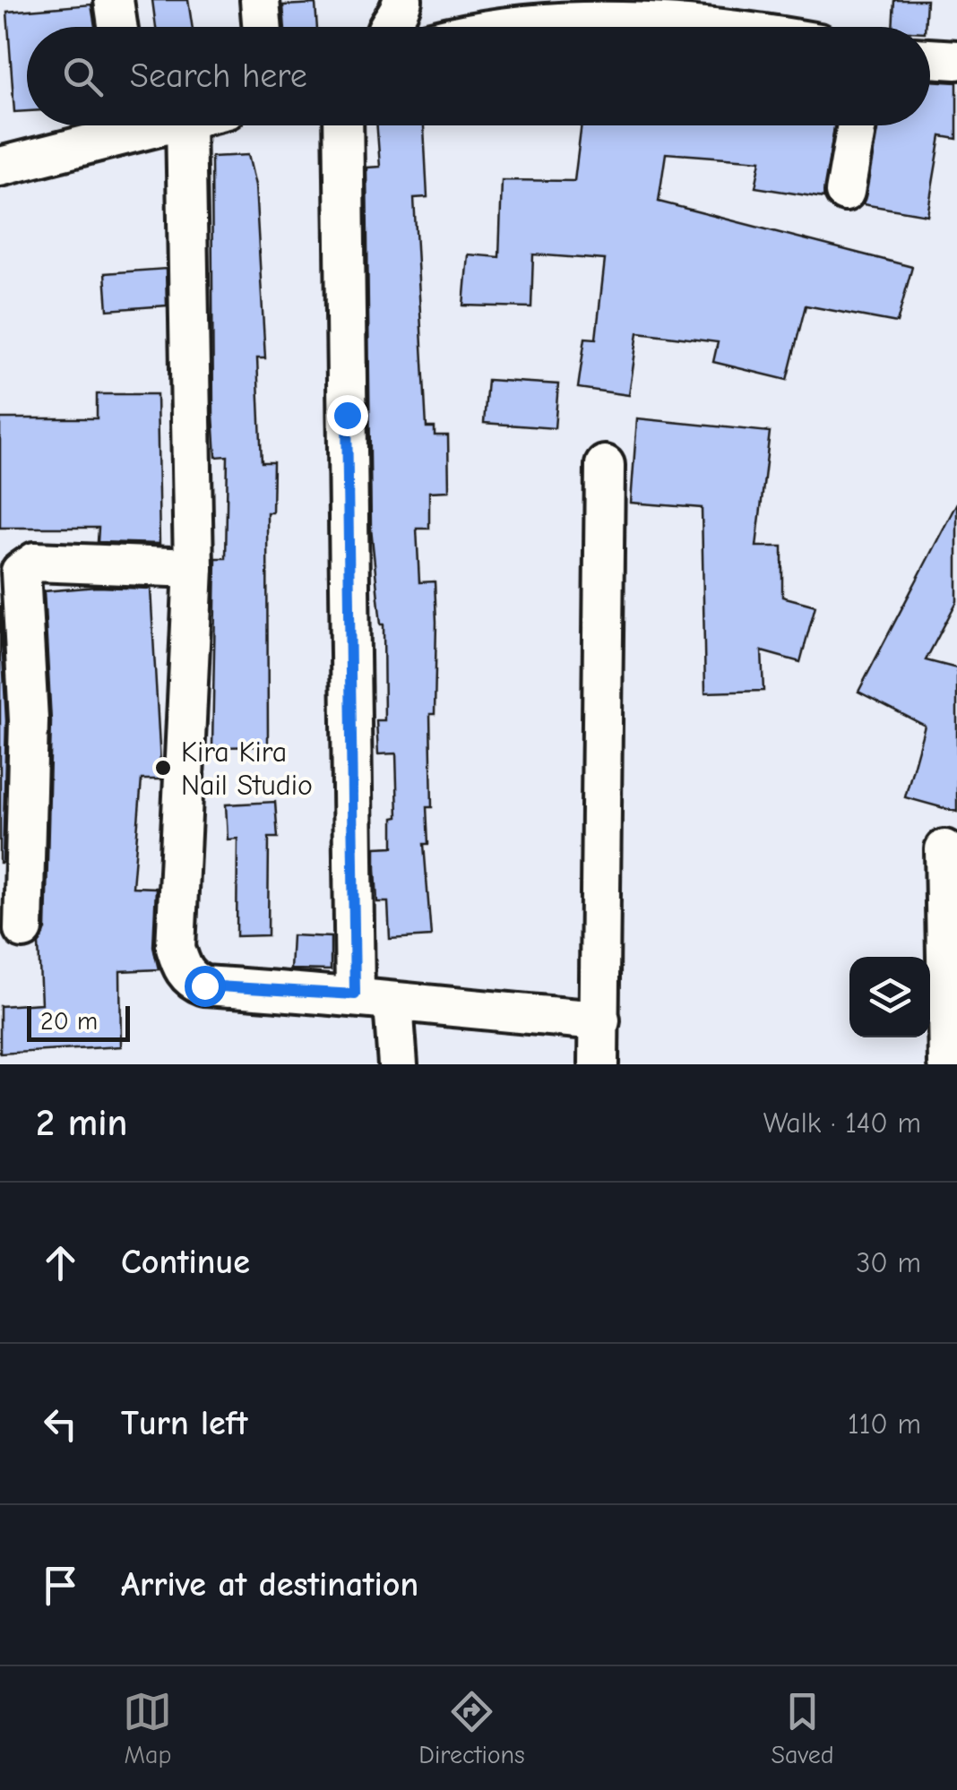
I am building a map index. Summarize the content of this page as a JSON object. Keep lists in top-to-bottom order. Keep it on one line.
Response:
{"places":["Kira Kira Nail Studio"],"scale_bar":"20 m","page":{"search":"Search here","scale":"20 m","heading":["2 min","Walk · 140 m"],"list":[["Continue","30 m"],["Turn left","110 m"],"Arrive at destination"],"nav":["Map","Directions","Saved"]}}
